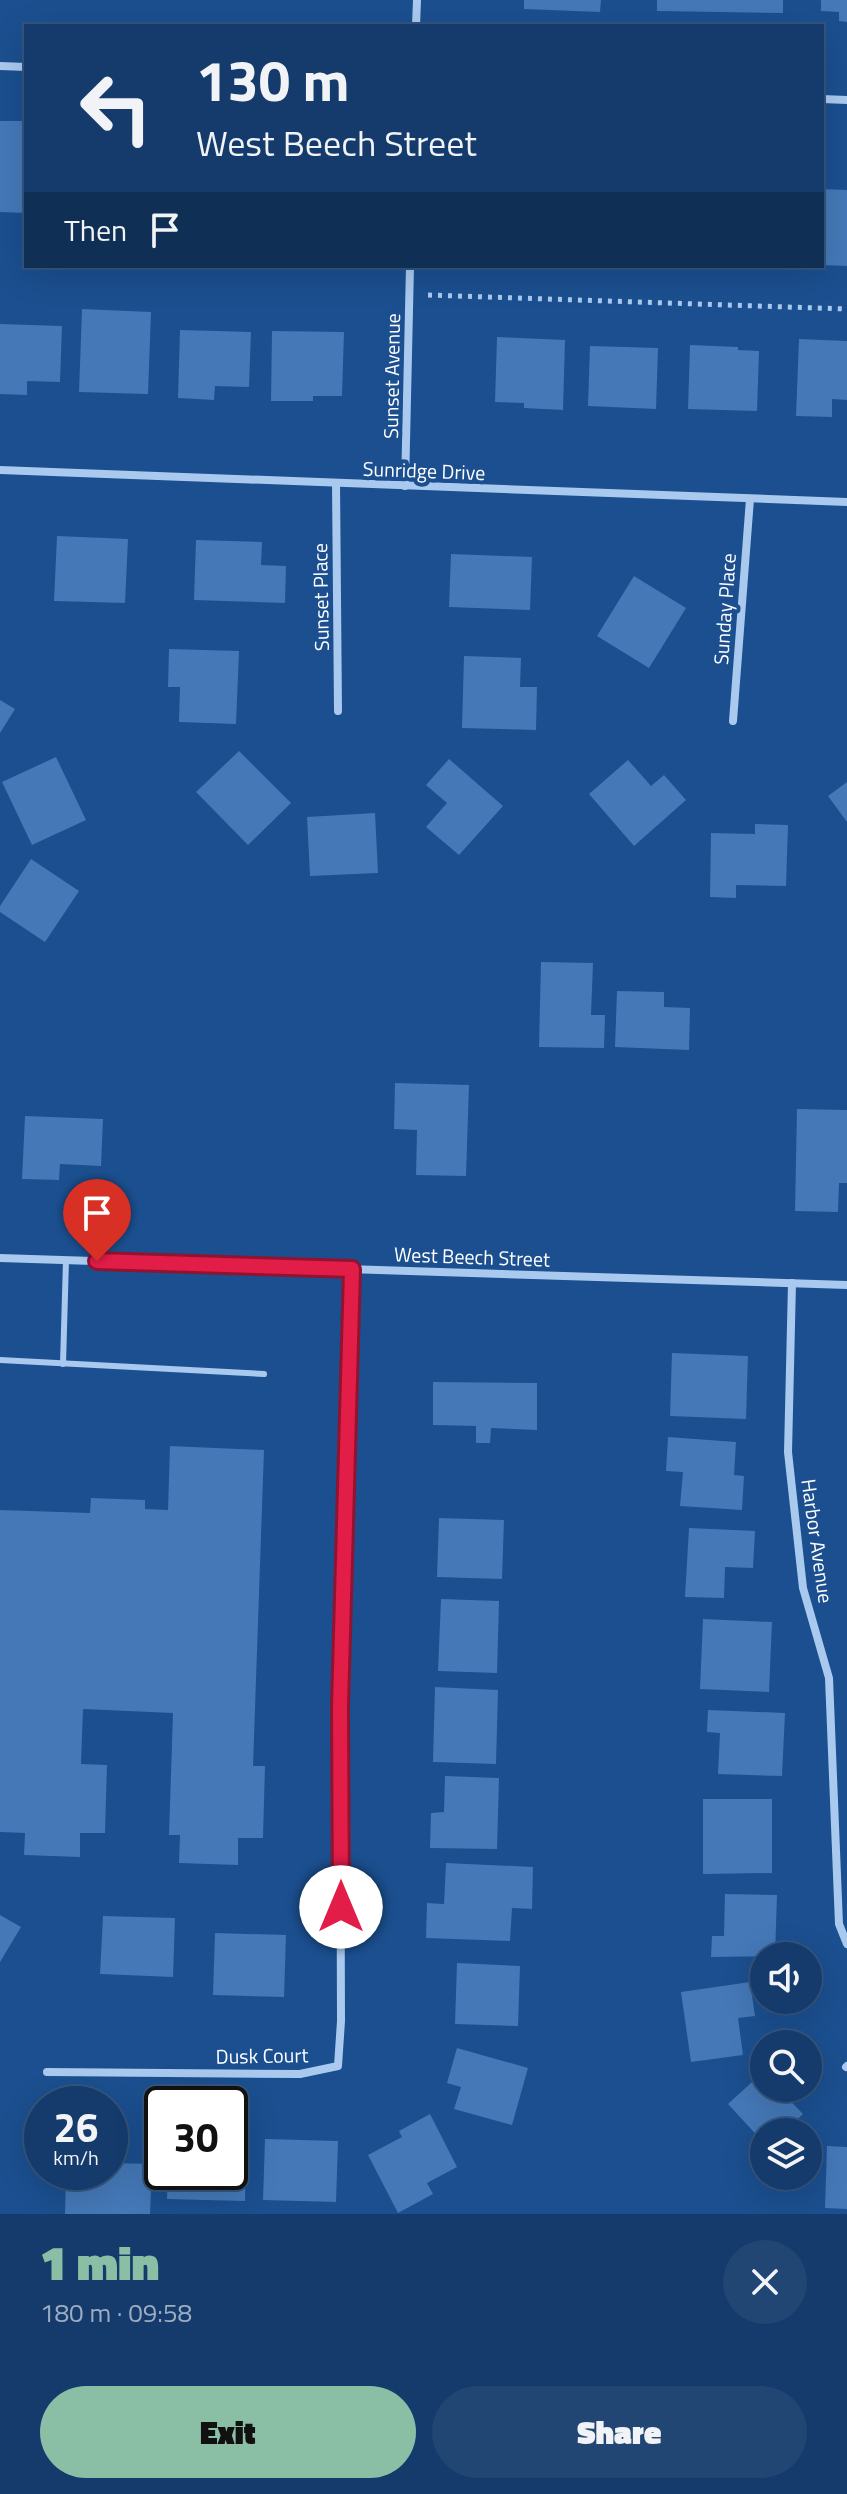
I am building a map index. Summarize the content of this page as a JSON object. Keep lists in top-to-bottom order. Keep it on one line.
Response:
{"streets":{"street":["Sunset Avenue","Sunridge Drive","Sunset Place","Sunday Place","West Beech Street","Harbor Avenue","Dusk Court"]},"crossings":[["Sunset Avenue","Sunridge Drive"],["Sunridge Drive","Sunset Place"],["Sunridge Drive","Sunday Place"],["West Beech Street","Harbor Avenue"],["West Beech Street","Dusk Court"]],"page":{"turn":["130 m","West Beech Street"],"then":"Then","speed":"26 km/h","limit":"30","heading":["1 min","180 m · 09:58"],"buttons":["Exit","Share"]}}
